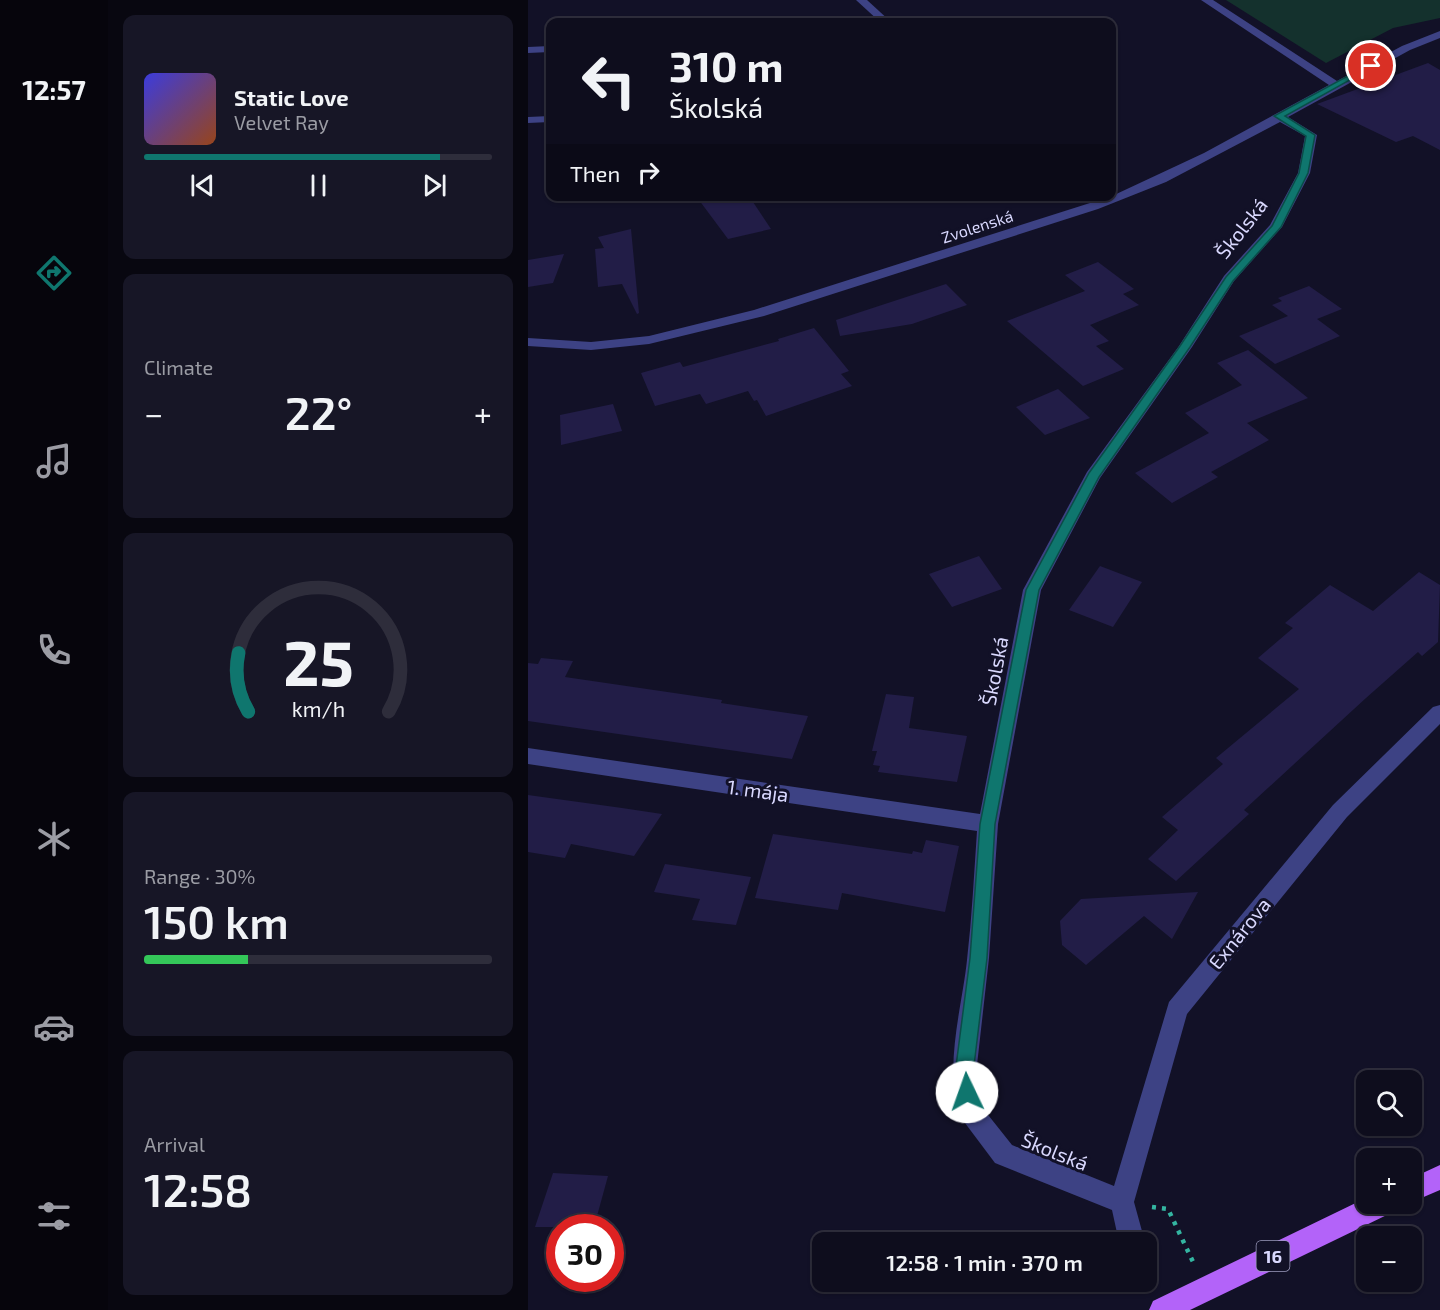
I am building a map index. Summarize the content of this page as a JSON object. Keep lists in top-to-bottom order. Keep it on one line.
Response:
{"streets":{"main road":["16"],"street":["Zvolenská","Školská","1. mája","Exnárova"]},"crossings":[["Zvolenská","Školská"],["Školská","1. mája"],["Školská","Exnárova"]],"page":{"tabs":"12:57","turn":["310 m","Školská"],"song":["Static Love","Velvet Ray"],"then":"Then","tile":["Climate",["Range · 30%","150 km"],["Arrival","12:58"]],"heat":["−","22°","+"],"map_buttons":["+","−"],"limit":"30","trip":"12:58 · 1 min · 370 m","gauge":["25","km/h"]}}
